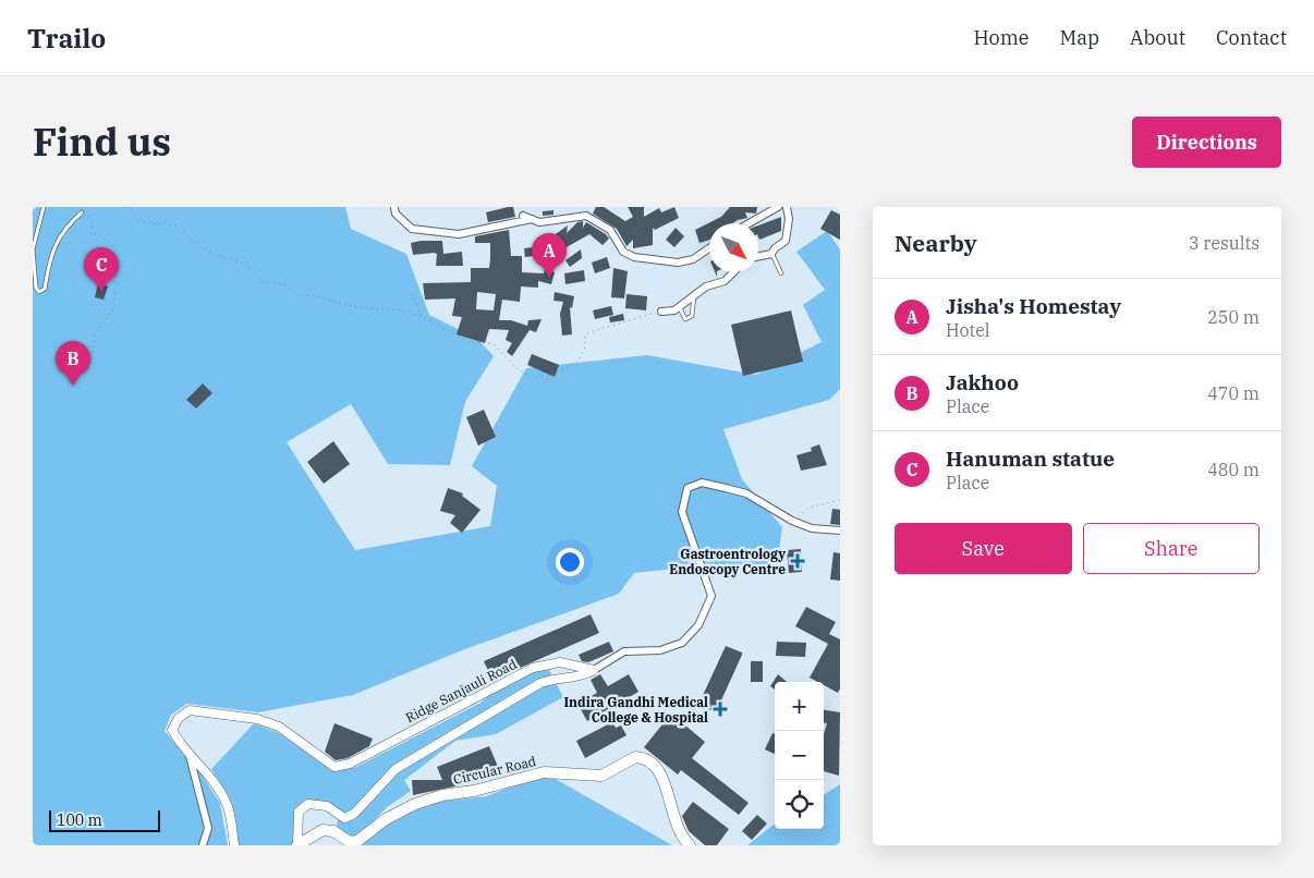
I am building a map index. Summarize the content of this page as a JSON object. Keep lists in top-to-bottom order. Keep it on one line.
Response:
{"streets":{"main road":["Circular Road"],"street":["Ridge Sanjauli Road"]},"places":{"health":["Gastroentrology Endoscopy Centre","Indira Gandhi Medical College & Hospital"]},"scale_bar":"100 m","north":"bottom right","page":{"header":"Trailo","nav":["Home","Map","About","Contact"],"title":"Find us","buttons":["Directions",["Save","Share"]],"heading":["Nearby","3 results"],"pins":["A","C","B"],"list":[{"mark":"A","name":"Jisha's Homestay","note":"Hotel","value":"250 m"},{"mark":"B","name":"Jakhoo","note":"Place","value":"470 m"},{"mark":"C","name":"Hanuman statue","note":"Place","value":"480 m"}],"map_buttons":["+","−"],"scale":"100 m"}}
